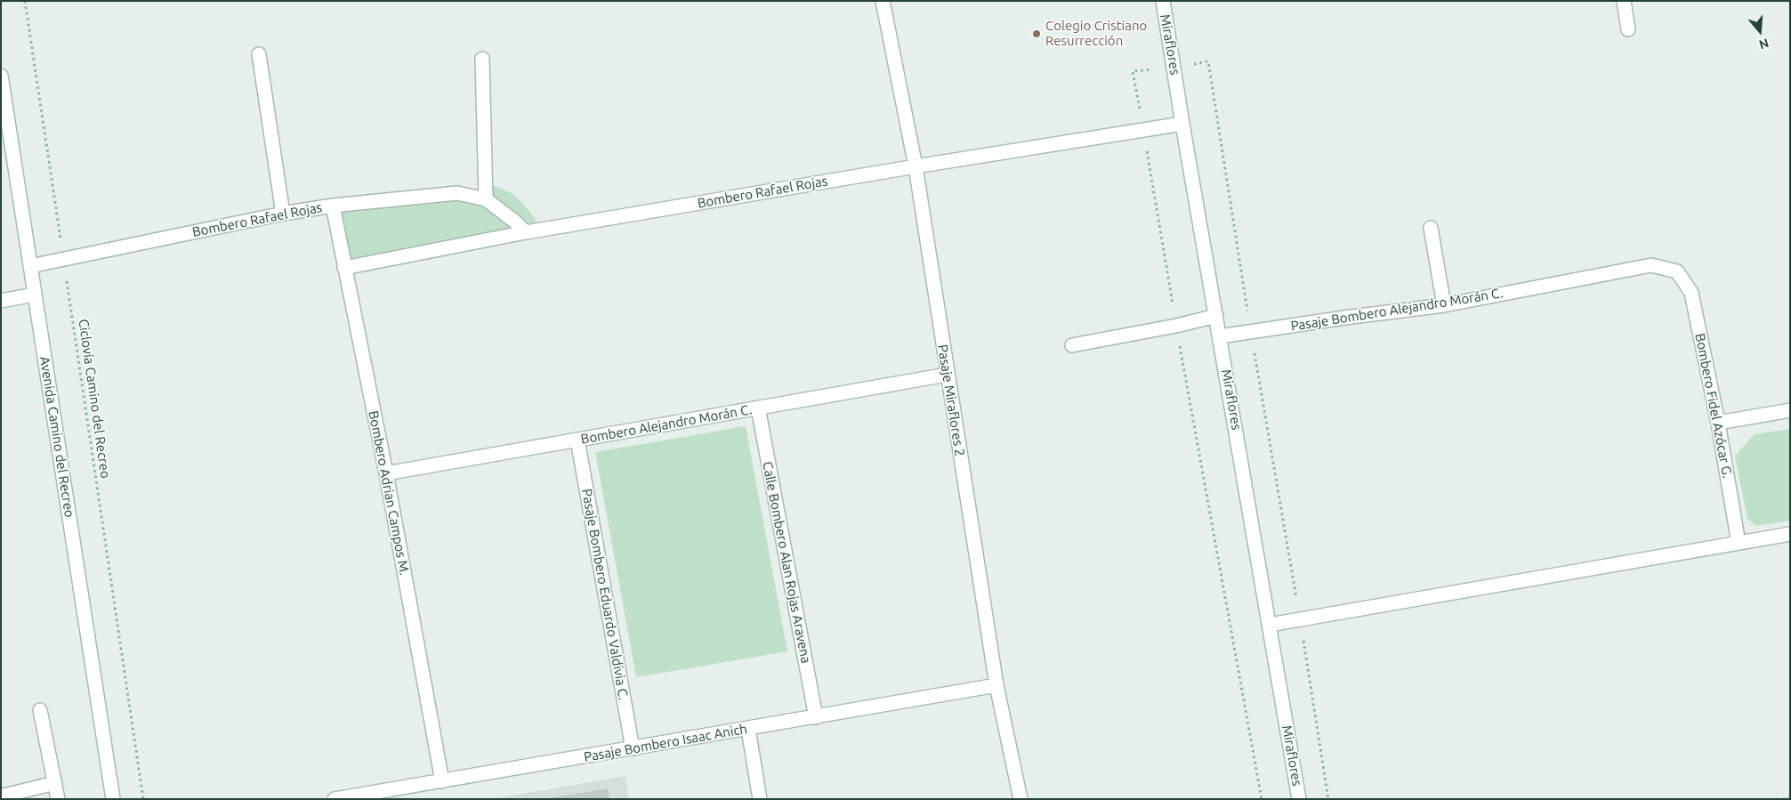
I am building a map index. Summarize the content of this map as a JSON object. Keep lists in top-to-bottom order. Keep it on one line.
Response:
{"streets":{"street":["Miraflores","Bombero Rafael Rojas","Pasaje Bombero Alejandro Morán C.","Pasaje Miraflores 2","Bombero Fidel Azócar G.","Bombero Alejandro Morán C.","Avenida Camino del Recreo","Bombero Adrian Campos M.","Calle Bombero Alan Rojas Aravena","Pasaje Bombero Eduardo Valdivia C.","Pasaje Bombero Isaac Anich"],"path":["Ciclovía Camino del Recreo"]},"crossings":[["Miraflores","Bombero Rafael Rojas"],["Miraflores","Pasaje Bombero Alejandro Morán C."],["Bombero Rafael Rojas","Ciclovía Camino del Recreo"],["Bombero Rafael Rojas","Pasaje Miraflores 2"],["Bombero Rafael Rojas","Avenida Camino del Recreo"],["Bombero Rafael Rojas","Bombero Adrian Campos M."],["Pasaje Bombero Alejandro Morán C.","Bombero Fidel Azócar G."],["Pasaje Miraflores 2","Bombero Alejandro Morán C."],["Pasaje Miraflores 2","Pasaje Bombero Isaac Anich"],["Bombero Alejandro Morán C.","Bombero Adrian Campos M."],["Bombero Alejandro Morán C.","Calle Bombero Alan Rojas Aravena"],["Bombero Alejandro Morán C.","Pasaje Bombero Eduardo Valdivia C."],["Bombero Adrian Campos M.","Pasaje Bombero Isaac Anich"],["Calle Bombero Alan Rojas Aravena","Pasaje Bombero Isaac Anich"],["Pasaje Bombero Eduardo Valdivia C.","Pasaje Bombero Isaac Anich"]],"places":["Colegio Cristiano Resurrección"],"north":"bottom"}
